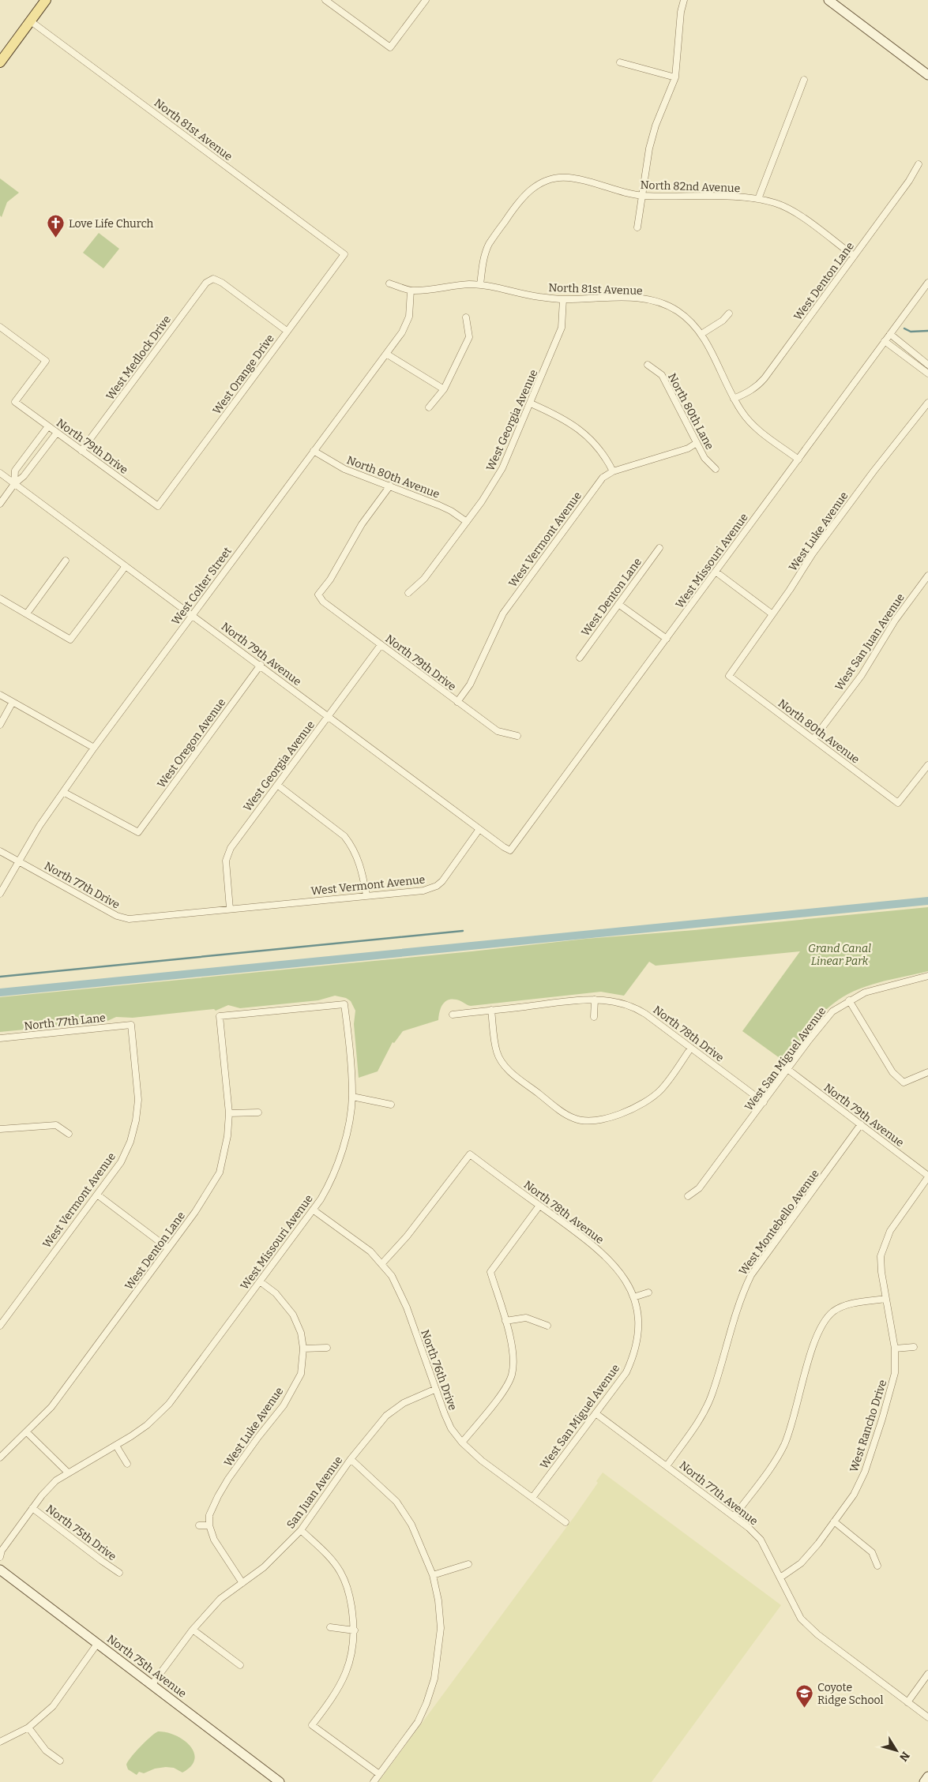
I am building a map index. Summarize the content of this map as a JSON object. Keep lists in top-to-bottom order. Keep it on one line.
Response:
{"streets":{"main road":["North 75th Avenue"],"street":["North 81st Avenue","North 82nd Avenue","West Denton Lane","West Medlock Drive","West Orange Drive","North 80th Lane","West Georgia Avenue","North 79th Drive","North 80th Avenue","West Luke Avenue","West Vermont Avenue","West Missouri Avenue","West Colter Street","West San Juan Avenue","North 79th Avenue","West Oregon Avenue","North 77th Drive","North 77th Lane","North 78th Drive","West San Miguel Avenue","North 78th Avenue","West Montebello Avenue","North 76th Drive","West Rancho Drive","San Juan Avenue","North 77th Avenue","North 75th Drive"]},"crossings":[["North 81st Avenue","North 82nd Avenue"],["North 81st Avenue","West Denton Lane"],["North 81st Avenue","West Orange Drive"],["North 81st Avenue","West Georgia Avenue"],["North 81st Avenue","West Missouri Avenue"],["North 81st Avenue","West Colter Street"],["North 82nd Avenue","West Denton Lane"],["West Denton Lane","West Missouri Avenue"],["West Medlock Drive","West Orange Drive"],["West Medlock Drive","North 79th Drive"],["West Orange Drive","North 79th Drive"],["North 80th Lane","West Vermont Avenue"],["West Georgia Avenue","North 79th Drive"],["West Georgia Avenue","North 80th Avenue"],["West Georgia Avenue","West Vermont Avenue"],["West Georgia Avenue","North 79th Avenue"],["West Georgia Avenue","North 77th Drive"],["North 79th Drive","North 80th Avenue"],["North 79th Drive","West Vermont Avenue"],["North 80th Avenue","West Luke Avenue"],["North 80th Avenue","West Colter Street"],["North 80th Avenue","West San Juan Avenue"],["West Luke Avenue","West Missouri Avenue"],["West Vermont Avenue","North 79th Avenue"],["West Vermont Avenue","North 77th Drive"],["West Vermont Avenue","North 77th Lane"],["West Missouri Avenue","North 79th Avenue"],["West Missouri Avenue","North 76th Drive"],["West Missouri Avenue","North 75th Drive"],["West Colter Street","North 79th Avenue"],["West Colter Street","West Oregon Avenue"],["West Colter Street","North 77th Drive"],["North 79th Avenue","West Oregon Avenue"],["North 79th Avenue","West San Miguel Avenue"],["North 79th Avenue","West Montebello Avenue"],["North 79th Avenue","West Rancho Drive"],["North 78th Drive","West San Miguel Avenue"],["West San Miguel Avenue","North 78th Avenue"],["West San Miguel Avenue","North 76th Drive"],["West San Miguel Avenue","North 77th Avenue"],["North 78th Avenue","North 76th Drive"],["West Montebello Avenue","North 77th Avenue"],["North 76th Drive","San Juan Avenue"],["West Rancho Drive","North 77th Avenue"],["San Juan Avenue","North 75th Avenue"]],"parks":["Grand Canal Linear Park"],"places":{"church":["Love Life Church"],"school or university":["Coyote Ridge School"]},"north":"bottom right"}
